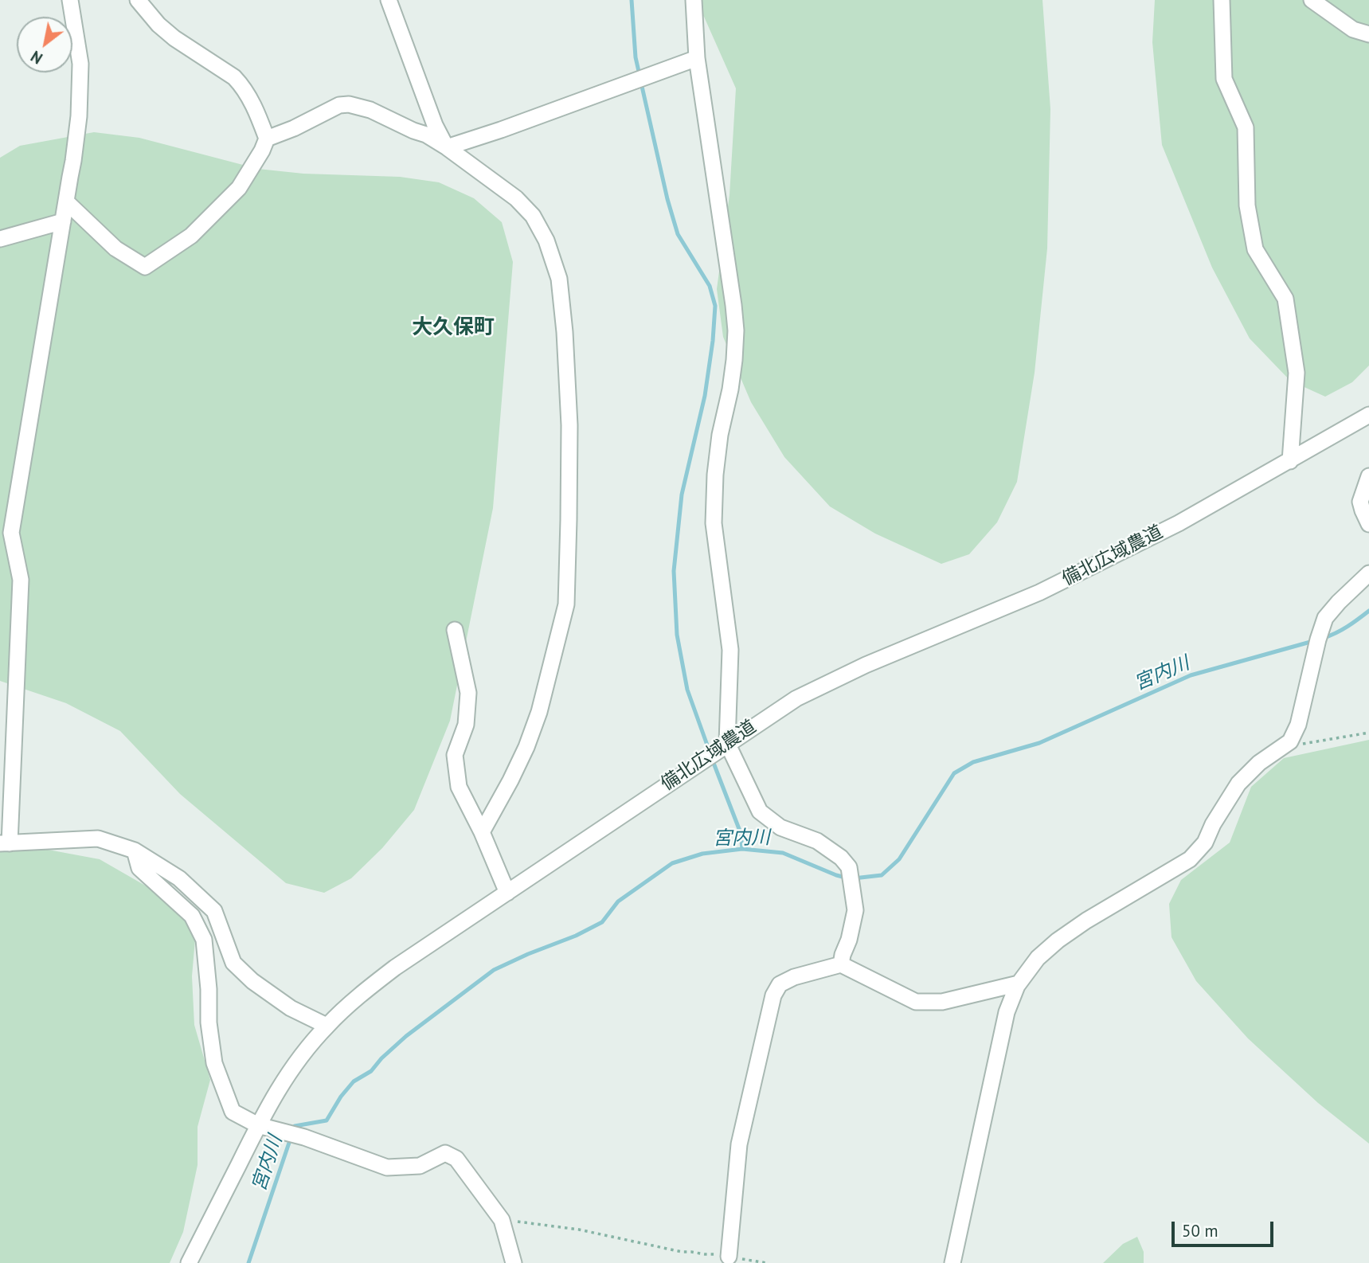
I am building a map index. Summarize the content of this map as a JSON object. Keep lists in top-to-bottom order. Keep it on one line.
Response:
{"streets":{"street":["備北広域農道"]},"districts":["大久保町"],"water":["宮内川"],"scale_bar":"50 m","north":"bottom left"}
